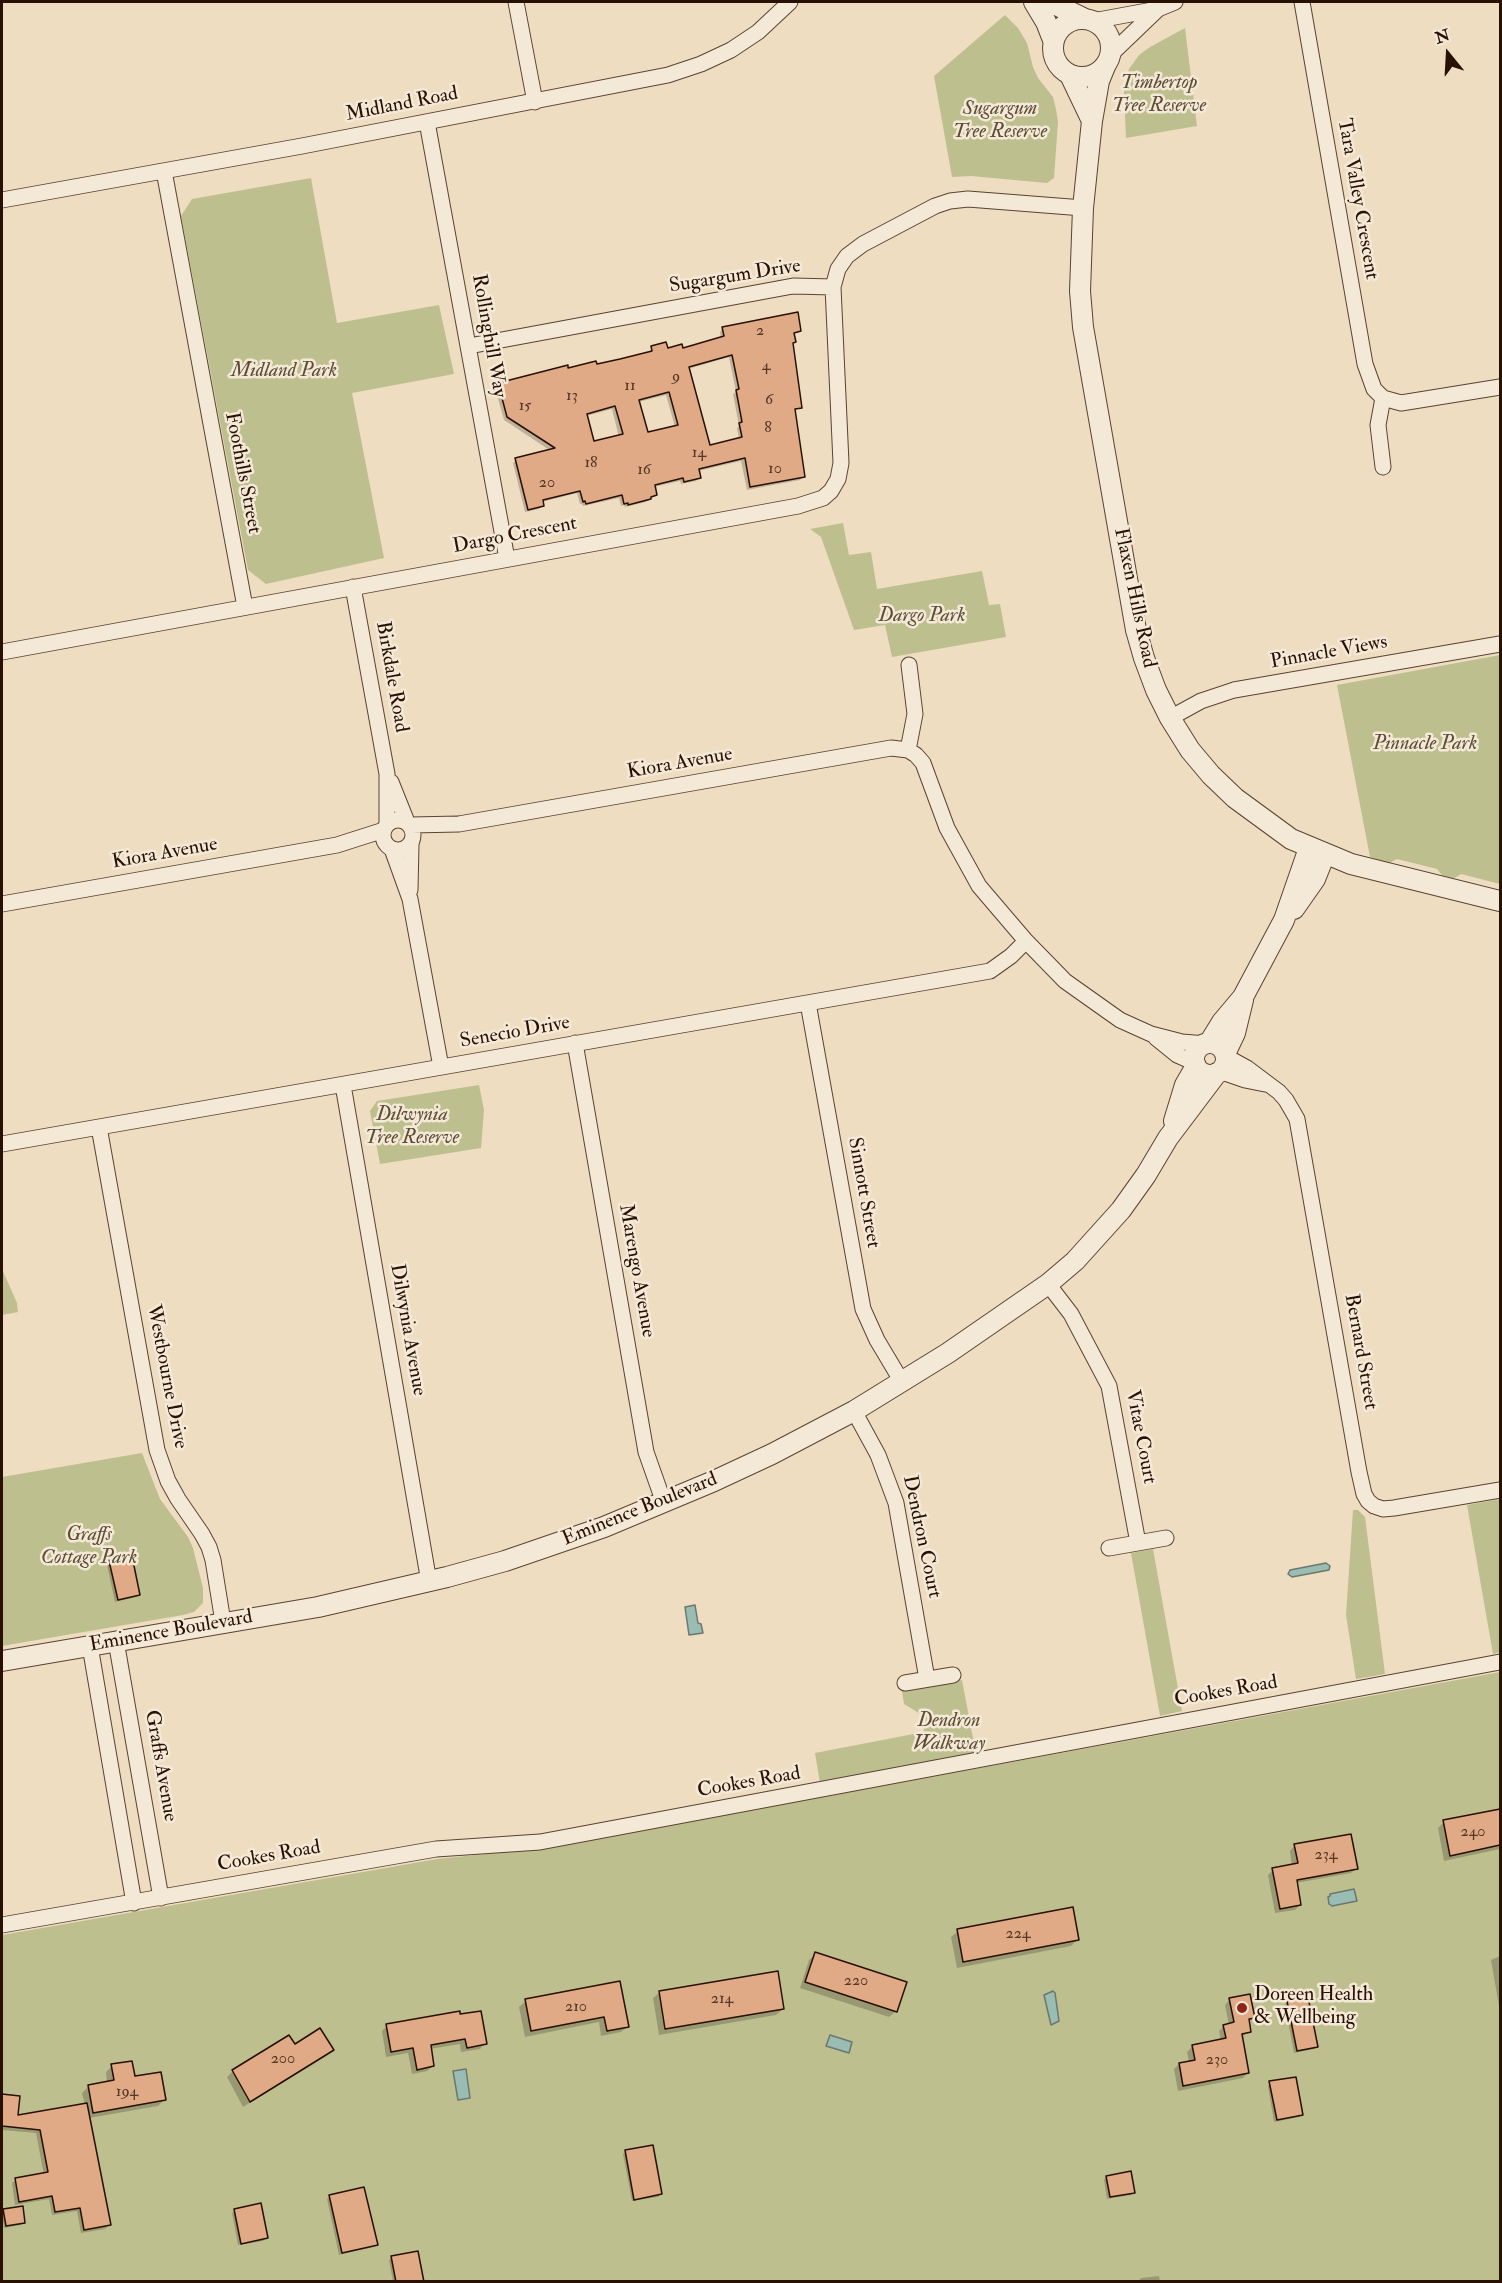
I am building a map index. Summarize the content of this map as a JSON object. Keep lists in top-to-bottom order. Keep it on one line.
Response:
{"streets":{"street":["Midland Road","Tara Valley Crescent","Sugargum Drive","Rollinghill Way","Foothills Street","Dargo Crescent","Flaxen Hills Road","Pinnacle Views","Birkdale Road","Kiora Avenue","Senecio Drive","Sinnott Street","Marengo Avenue","Dilwynia Avenue","Bernard Street","Westbourne Drive","Vitae Court","Eminence Boulevard","Dendron Court","Cookes Road","Graffs Avenue"]},"crossings":[["Midland Road","Rollinghill Way"],["Midland Road","Foothills Street"],["Sugargum Drive","Rollinghill Way"],["Sugargum Drive","Dargo Crescent"],["Rollinghill Way","Dargo Crescent"],["Foothills Street","Dargo Crescent"],["Dargo Crescent","Birkdale Road"],["Flaxen Hills Road","Pinnacle Views"],["Flaxen Hills Road","Eminence Boulevard"],["Birkdale Road","Kiora Avenue"],["Birkdale Road","Senecio Drive"],["Senecio Drive","Sinnott Street"],["Senecio Drive","Marengo Avenue"],["Senecio Drive","Dilwynia Avenue"],["Senecio Drive","Westbourne Drive"],["Sinnott Street","Eminence Boulevard"],["Marengo Avenue","Eminence Boulevard"],["Dilwynia Avenue","Eminence Boulevard"],["Bernard Street","Eminence Boulevard"],["Westbourne Drive","Eminence Boulevard"],["Vitae Court","Eminence Boulevard"],["Eminence Boulevard","Dendron Court"],["Eminence Boulevard","Graffs Avenue"],["Cookes Road","Graffs Avenue"]],"parks":["Timbertop Tree Reserve","Sugargum Tree Reserve","Midland Park","Dargo Park","Pinnacle Park","Dilwynia Tree Reserve","Graffs Cottage Park","Dendron Walkway"],"places":["Doreen Health & Wellbeing"],"house_numbers":["2","4","9","11","13","6","15","8","14","18","10","16","20","240","234","224","220","214","210","200","230","194"],"north":"top"}
